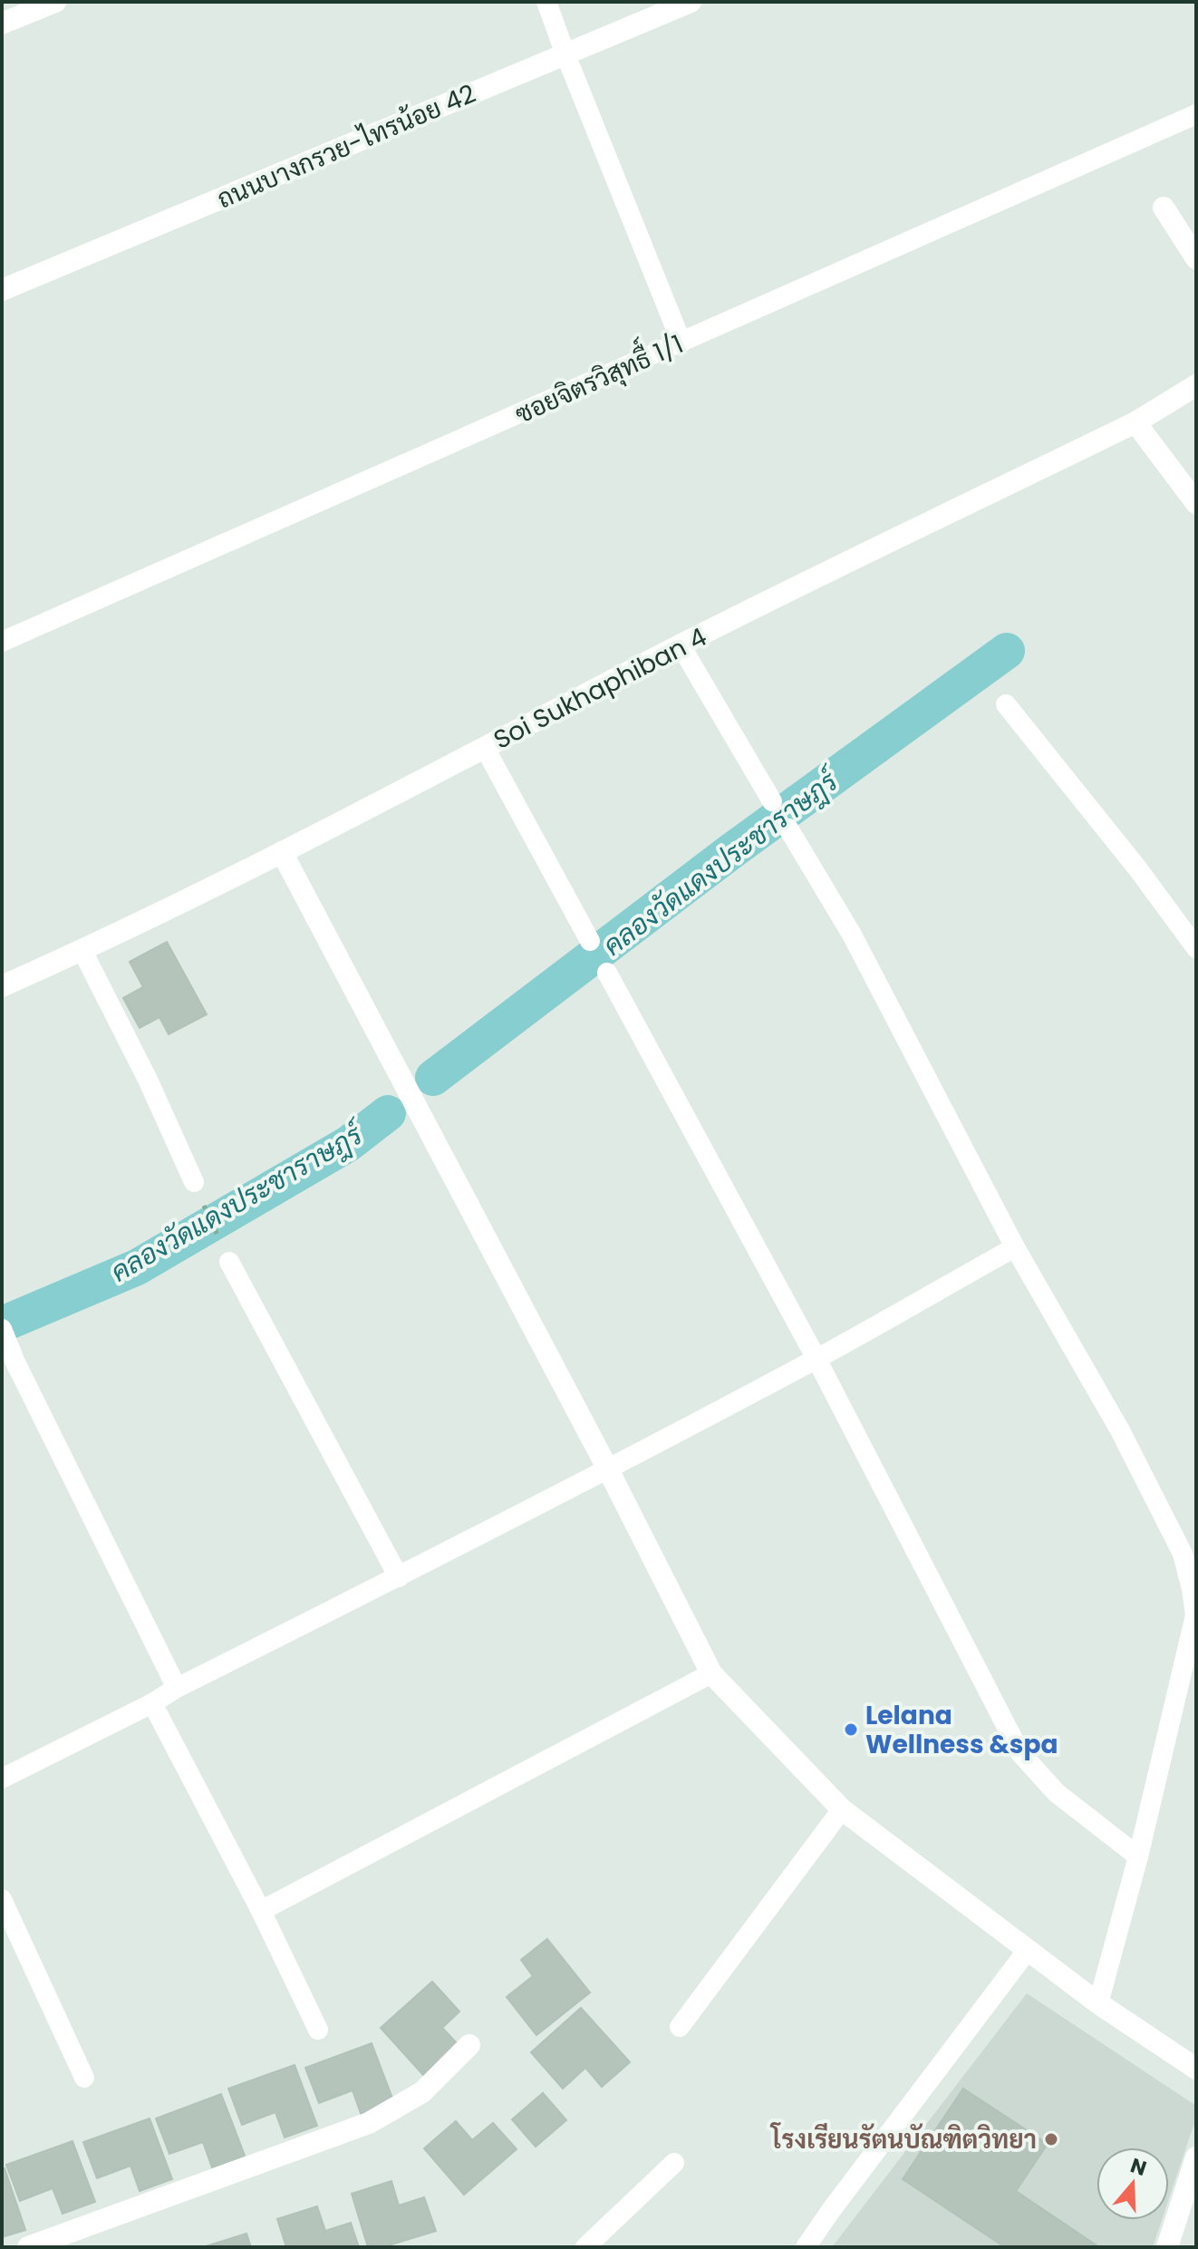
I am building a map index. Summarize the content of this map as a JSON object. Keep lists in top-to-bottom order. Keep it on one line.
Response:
{"streets":{"street":["ถนนบางกรวย-ไทรน้อย 42","Soi Sukhaphiban 4"],"lane":["ซอยจิตรวิสุทธื์ 1/1"]},"water":["คลองวัดแดงประชาราษฎร์"],"places":["Lelana Wellness &spa","โรงเรียนรัตนบัณฑิตวิทยา"],"north":"top"}
